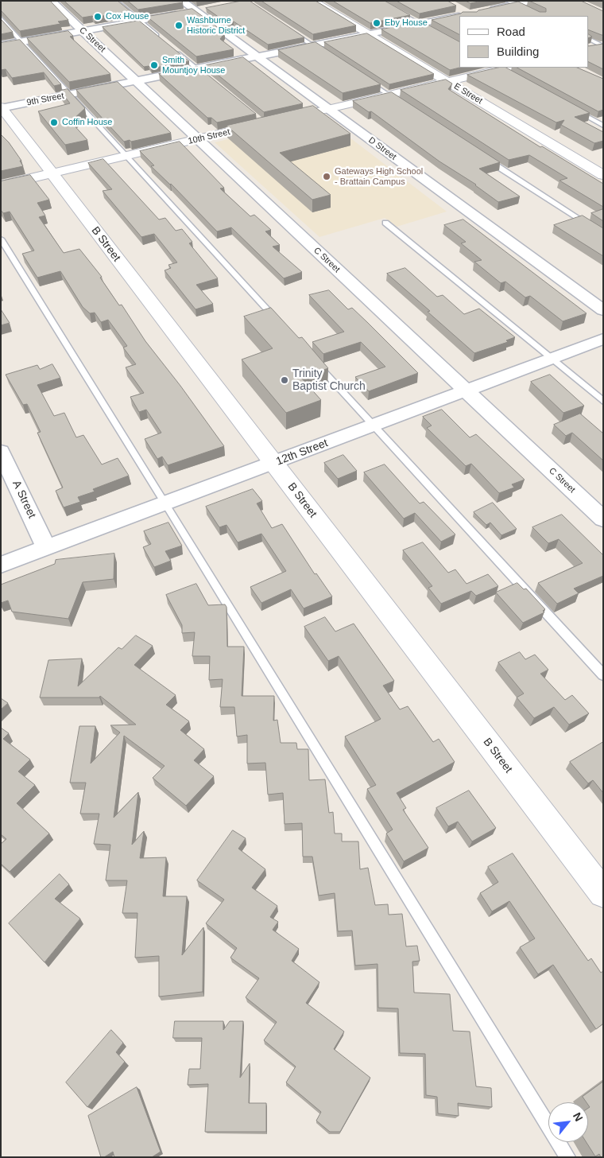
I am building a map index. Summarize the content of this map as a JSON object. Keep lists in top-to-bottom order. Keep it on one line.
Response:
{"streets":{"street":["C Street","E Street","9th Street","10th Street","D Street","B Street","12th Street","A Street"]},"crossings":[["C Street","9th Street"],["C Street","10th Street"],["C Street","12th Street"],["E Street","9th Street"],["9th Street","D Street"],["9th Street","B Street"],["10th Street","B Street"],["B Street","12th Street"],["12th Street","A Street"]],"places":["Cox House","Eby House","Washburne Historic District","Smith Mountjoy House","Coffin House","Gateways High School - Brattain Campus","Trinity Baptist Church"],"legend":["Road","Building"],"north":"top right"}
